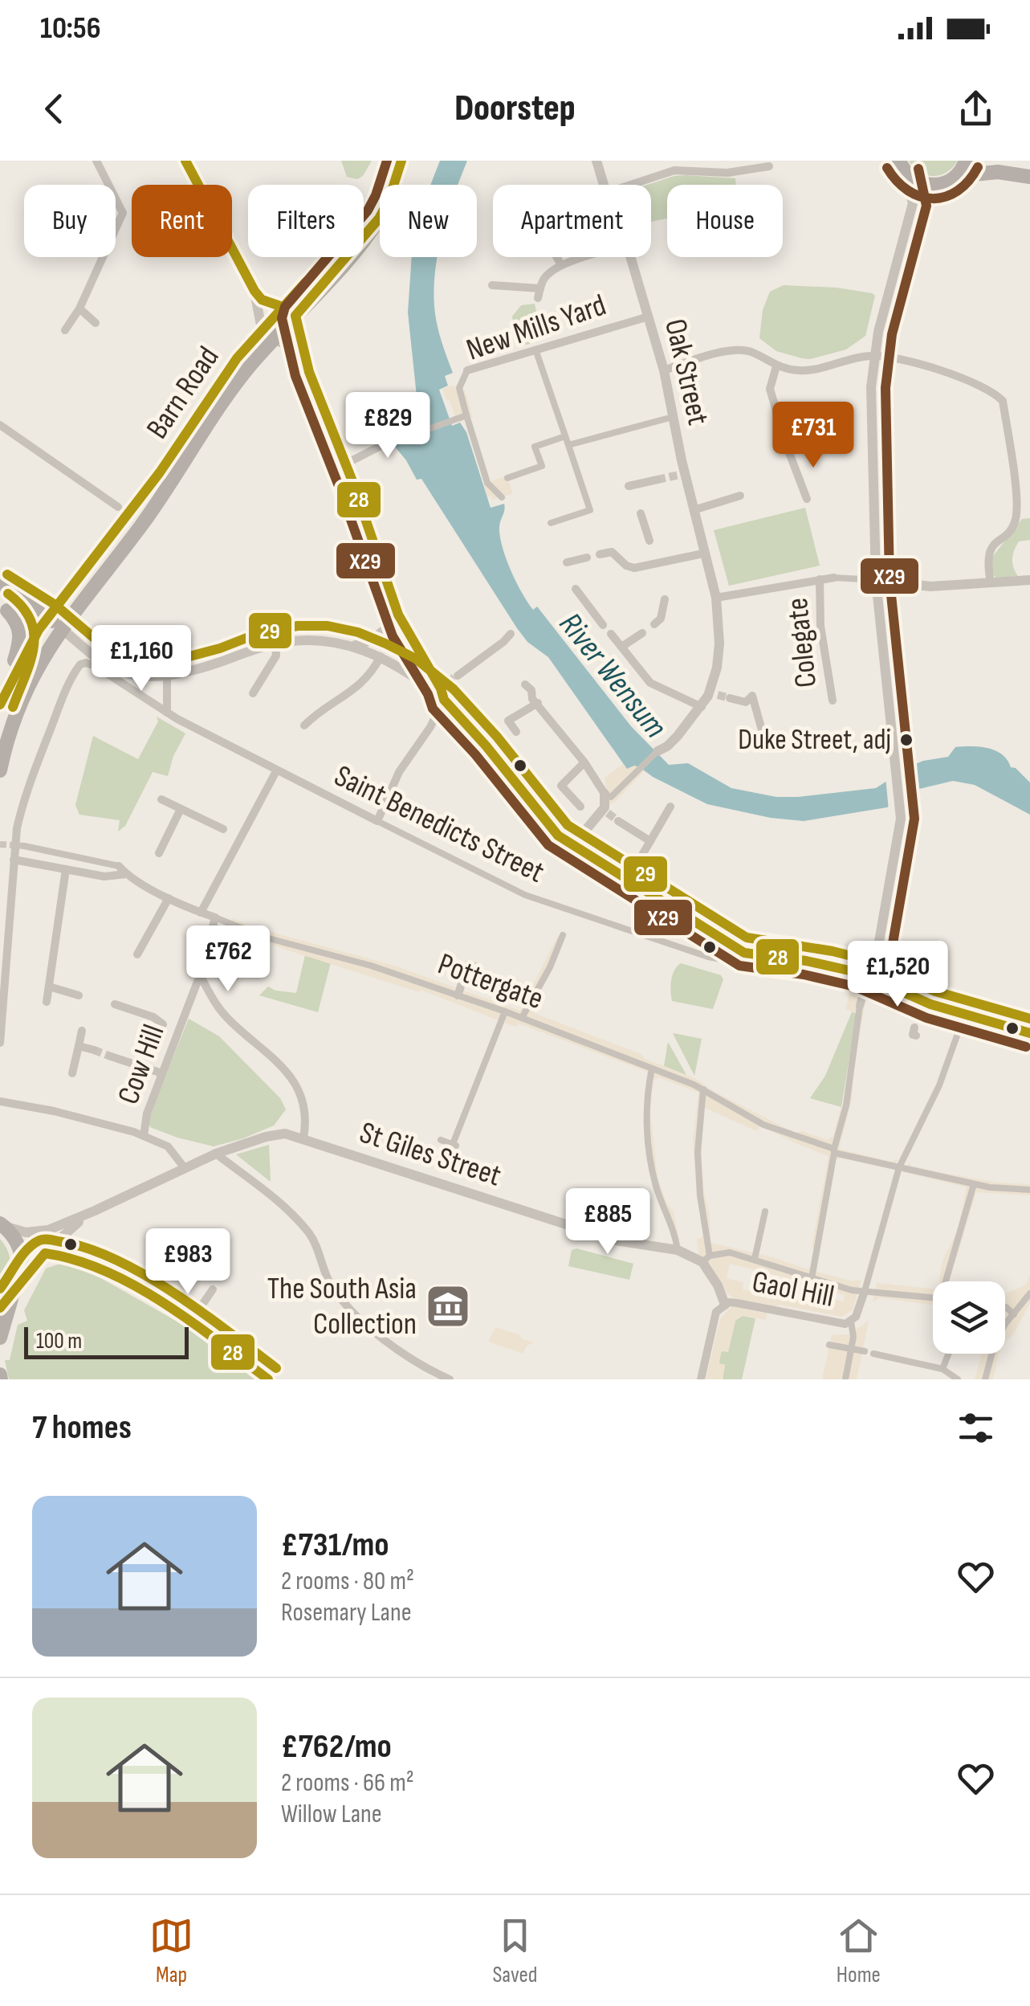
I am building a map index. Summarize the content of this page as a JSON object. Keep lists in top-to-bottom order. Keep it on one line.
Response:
{"streets":{"main road":["Barn Road"],"street":["New Mills Yard","Oak Street","Colegate","Saint Benedicts Street","Pottergate","Cow Hill","St Giles Street","Gaol Hill"]},"crossings":[["New Mills Yard","Oak Street"],["Oak Street","Colegate"],["Saint Benedicts Street","Pottergate"],["Pottergate","Cow Hill"],["Pottergate","Gaol Hill"]],"water":["River Wensum"],"places":{"other":["Duke Street, adj"],"museum":["The South Asia Collection"]},"lines":["transit line 28","transit line X29","transit line 29"],"scale_bar":"100 m","page":{"status":"10:56","header":"Doorstep","chip":["Buy","Rent","Filters","New","Apartment","House"],"price":["£829","£731","£1,160","£762","£1,520","£885","£983"],"scale":"100 m","heading":"7 homes","list":[{"name":"£731/mo","note":"2 rooms · 80 m² · Rosemary Lane"},{"name":"£762/mo","note":"2 rooms · 66 m² · Willow Lane"}],"tabs":["Map","Saved","Home"]}}
